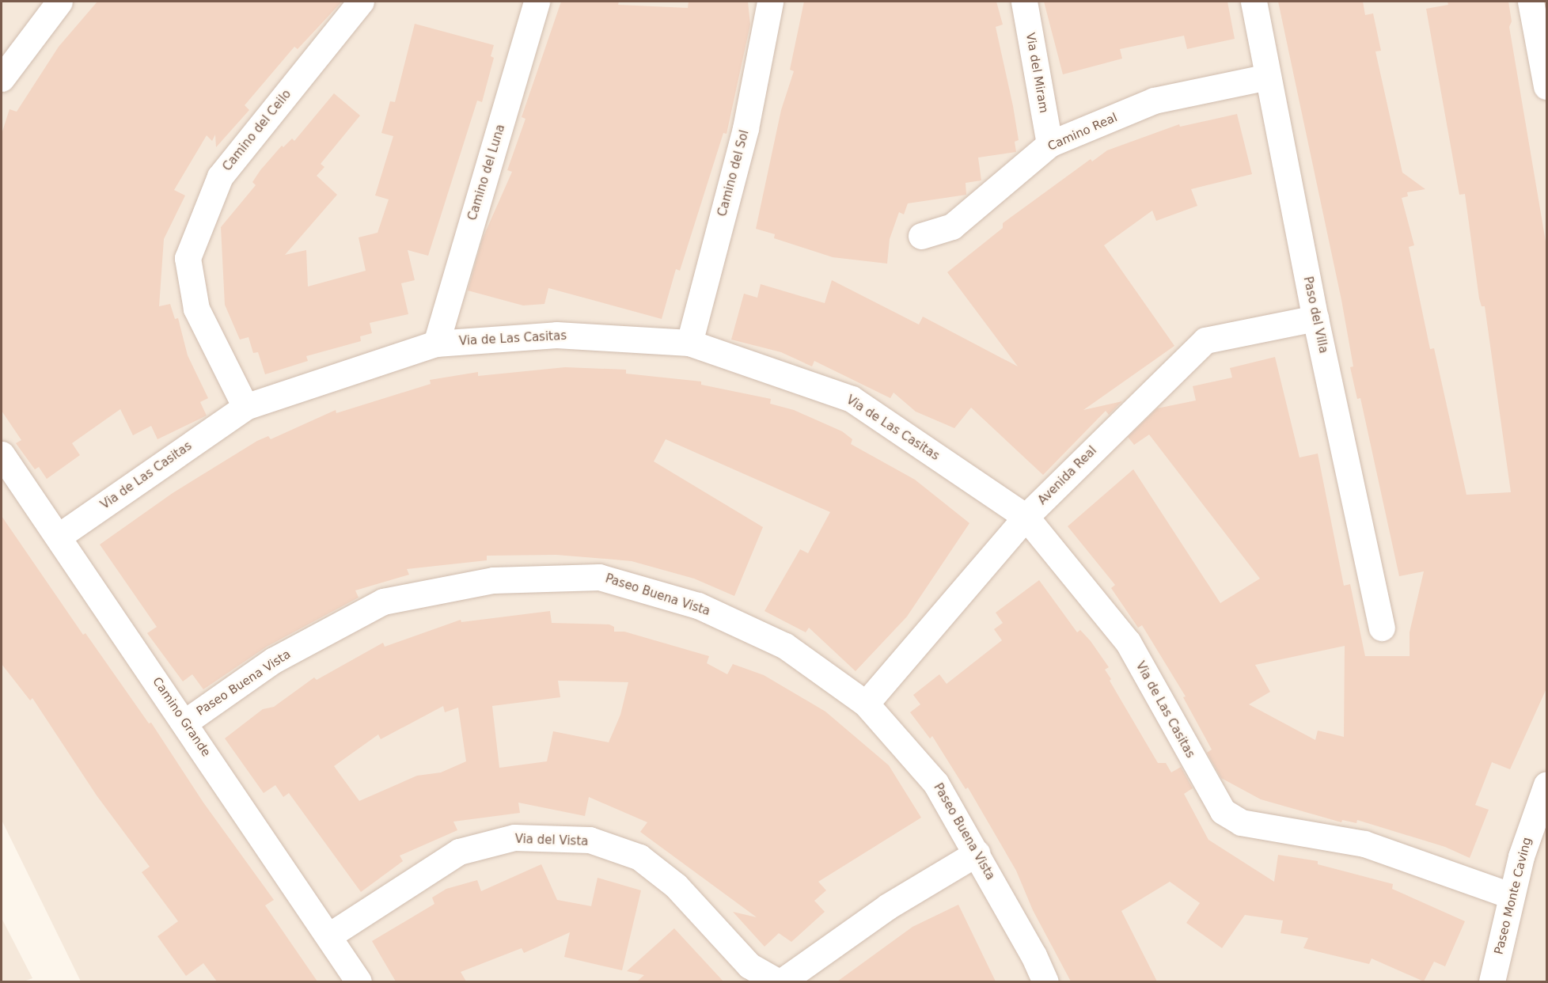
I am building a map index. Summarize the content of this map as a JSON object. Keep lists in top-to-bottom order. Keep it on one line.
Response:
{"streets":{"lane":["Via del Miram","Camino del Ceilo","Camino Real","Camino del Luna","Camino del Sol","Paso del Villa","Via de Las Casitas","Avenida Real","Paseo Buena Vista","Camino Grande","Via del Vista","Paseo Monte Caving"]},"crossings":[["Via del Miram","Camino Real"],["Camino del Ceilo","Via de Las Casitas"],["Camino Real","Paso del Villa"],["Camino del Luna","Via de Las Casitas"],["Camino del Sol","Via de Las Casitas"],["Paso del Villa","Avenida Real"],["Via de Las Casitas","Avenida Real"],["Via de Las Casitas","Camino Grande"],["Via de Las Casitas","Paseo Monte Caving"],["Avenida Real","Paseo Buena Vista"],["Paseo Buena Vista","Camino Grande"],["Camino Grande","Via del Vista"]]}
